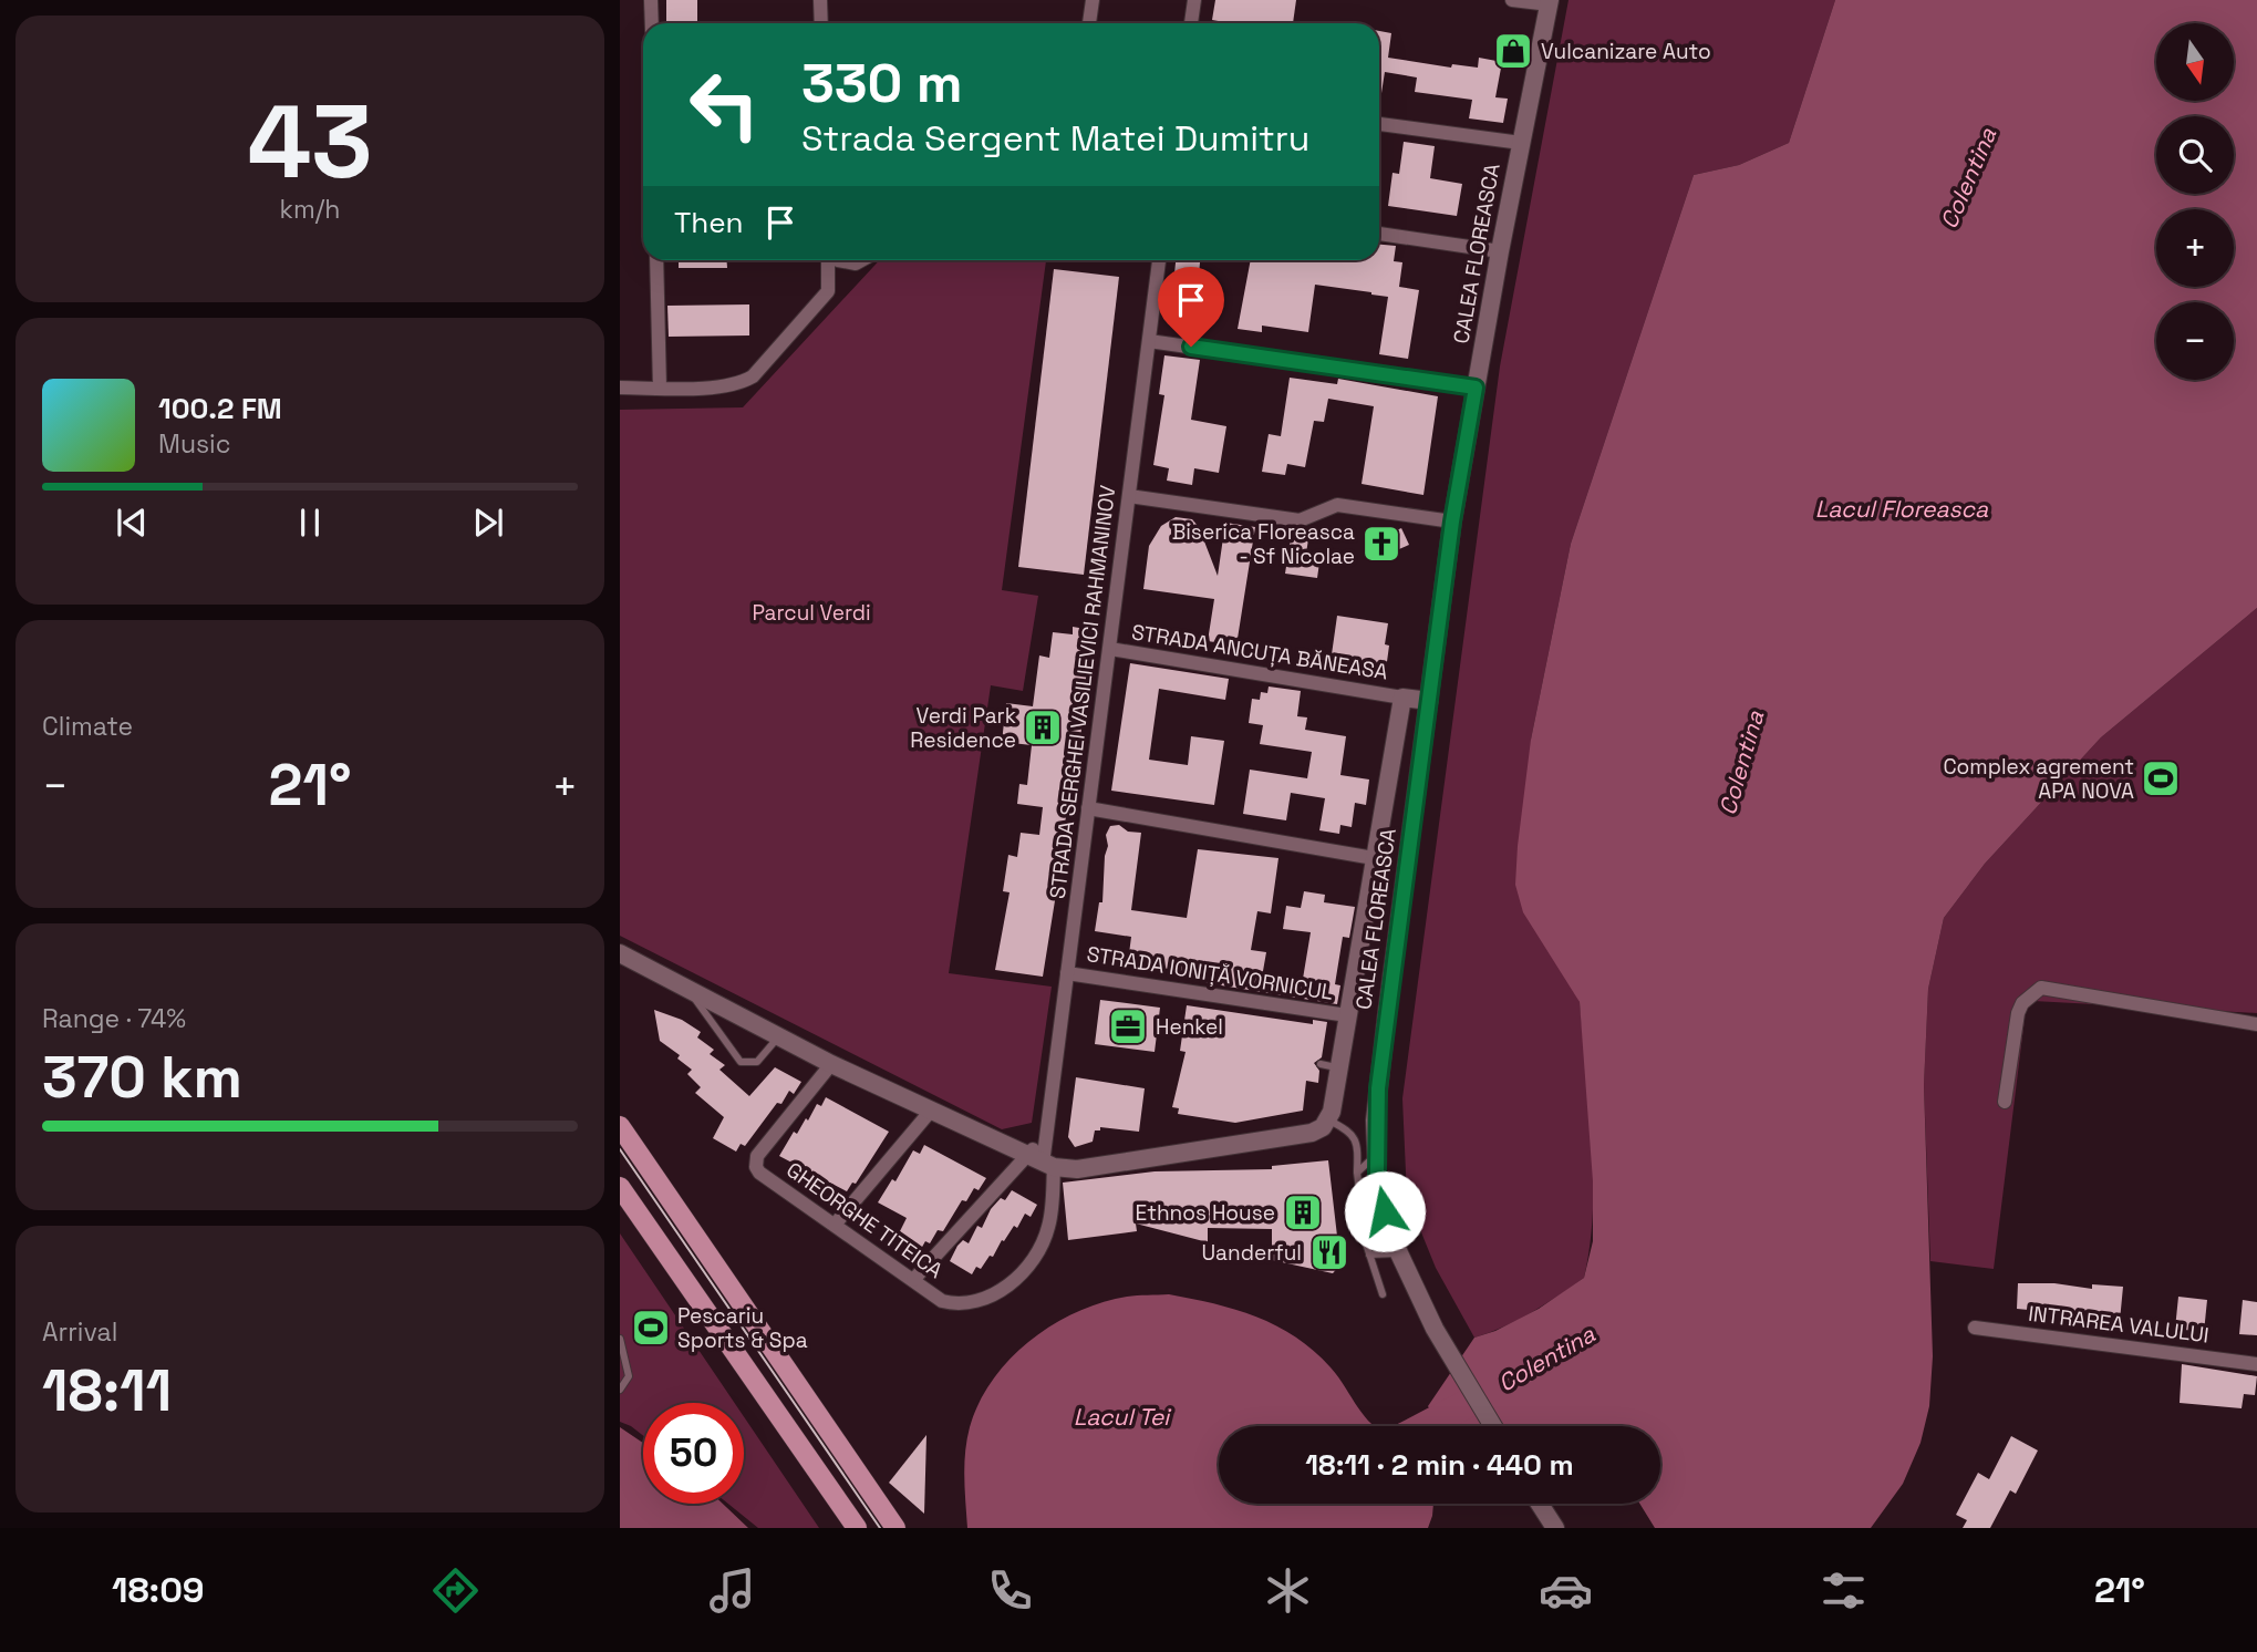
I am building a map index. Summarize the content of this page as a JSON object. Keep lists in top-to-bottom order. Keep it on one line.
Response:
{"streets":{"main road":["CALEA FLOREASCA"],"street":["STRADA ANCUȚA BĂNEASA","STRADA SERGHEI VASILIEVICI RAHMANINOV","STRADA IONIȚĂ VORNICUL","GHEORGHE TITEICA","INTRAREA VALULUI"]},"crossings":[["CALEA FLOREASCA","STRADA ANCUȚA BĂNEASA"],["CALEA FLOREASCA","STRADA IONIȚĂ VORNICUL"],["STRADA ANCUȚA BĂNEASA","STRADA SERGHEI VASILIEVICI RAHMANINOV"],["STRADA SERGHEI VASILIEVICI RAHMANINOV","STRADA IONIȚĂ VORNICUL"],["STRADA SERGHEI VASILIEVICI RAHMANINOV","GHEORGHE TITEICA"]],"water":["Colentina","Lacul Floreasca","Lacul Tei"],"parks":["Parcul Verdi"],"places":{"shop":["Vulcanizare Auto"],"church":["Biserica Floreasca - Sf Nicolae"],"building":["Verdi Park Residence","Ethnos House"],"sports":["Complex agrement APA NOVA","Pescariu Sports & Spa"],"office":["Henkel"],"restaurant":["Uanderful"]},"north":"bottom","page":{"tile":[["43","km/h"],"Climate",["Range · 74%","370 km"],["Arrival","18:11"]],"map_buttons":["+","−"],"turn":["330 m","Strada Sergent Matei Dumitru"],"then":"Then","song":["100.2 FM","Music"],"heat":["−","21°","+"],"limit":"50","trip":"18:11 · 2 min · 440 m","tabs":["18:09","21°"]}}
